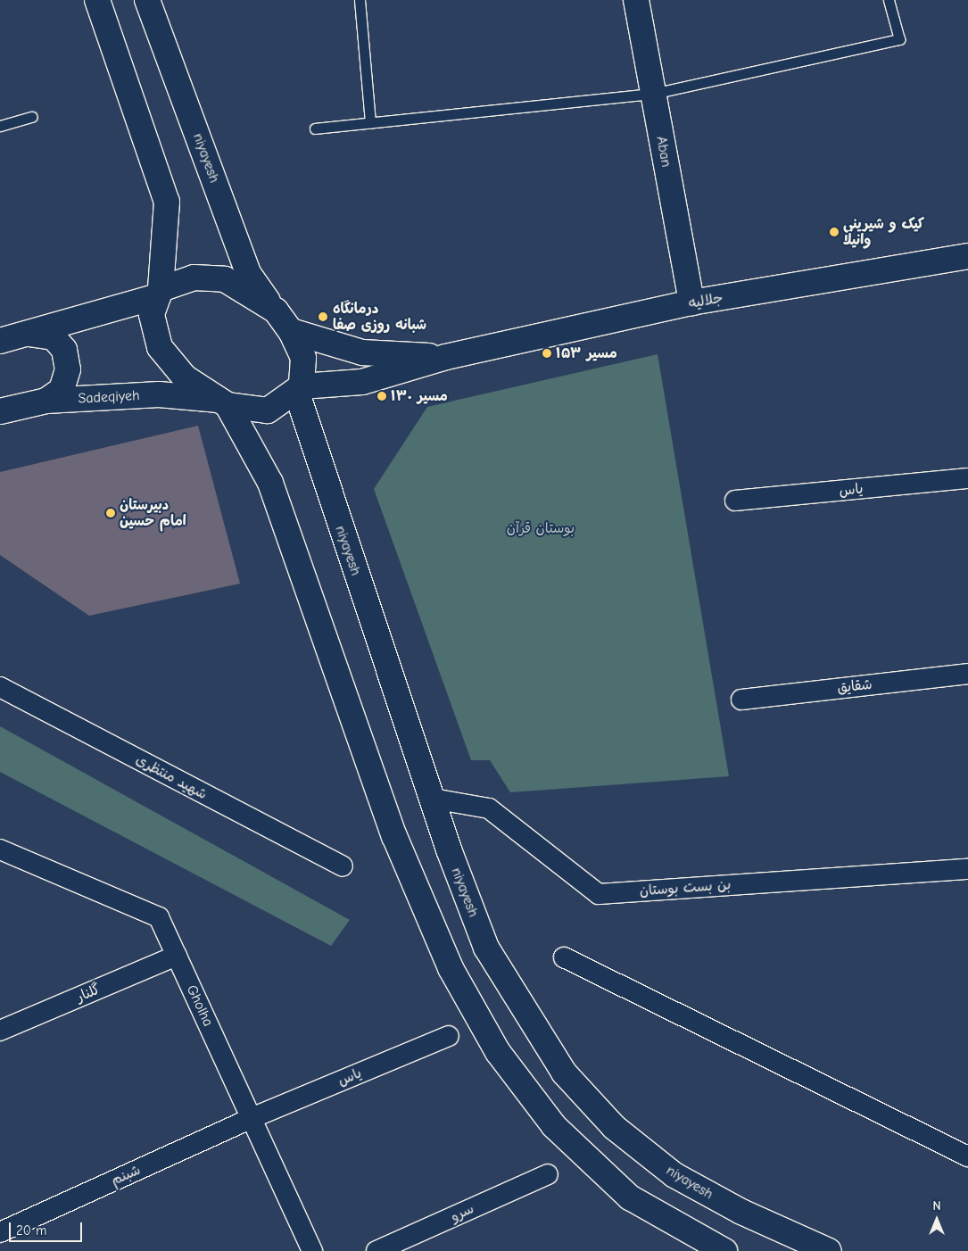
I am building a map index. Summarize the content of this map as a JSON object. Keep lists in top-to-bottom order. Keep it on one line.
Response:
{"streets":{"main road":["Aban","niyayesh","جلالیه","Sadeqiyeh"],"street":["یاس","شقایق","شهید منتظری","بن بست بوستان","گلنار","Gholha","شبنم","سرو"]},"crossings":[["Aban","جلالیه"],["niyayesh","Sadeqiyeh"],["niyayesh","بن بست بوستان"],["یاس","Gholha"],["یاس","شبنم"],["گلنار","Gholha"],["Gholha","شبنم"]],"parks":["بوستان قرآن"],"places":["کیک و شیرینی وانیلا","درمانگاه شبانه روزی صفا","مسیر ۱۵۳","مسیر ۱۳۰","دبیرستان امام حسین"],"scale_bar":"20 m","north":"top"}
